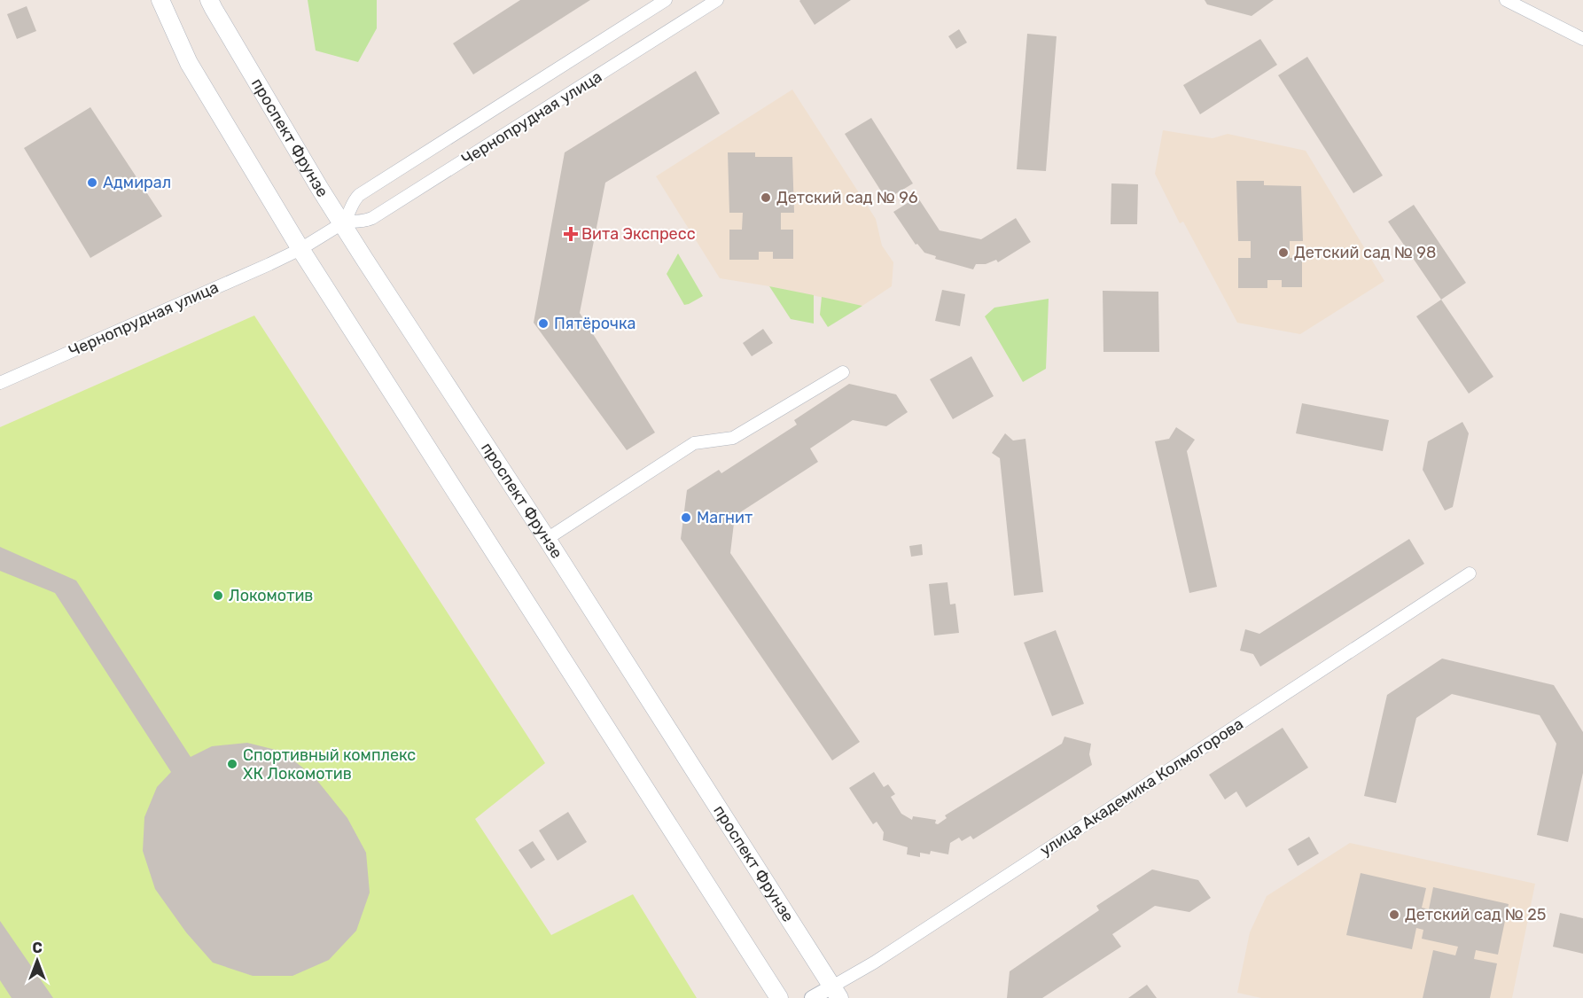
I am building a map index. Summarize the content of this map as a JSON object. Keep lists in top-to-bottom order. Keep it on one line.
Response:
{"streets":{"main road":["проспект Фрунзе"],"street":["Чернопрудная улица","улица Академика Колмогорова"]},"crossings":[["Чернопрудная улица","проспект Фрунзе"],["проспект Фрунзе","улица Академика Колмогорова"]],"places":{"other":["Адмирал","Детский сад № 96","Детский сад № 98","Пятёрочка","Магнит","Локомотив","Спортивный комплекс ХК Локомотив","Детский сад № 25"],"health":["Вита Экспресс"]},"north":"top"}
